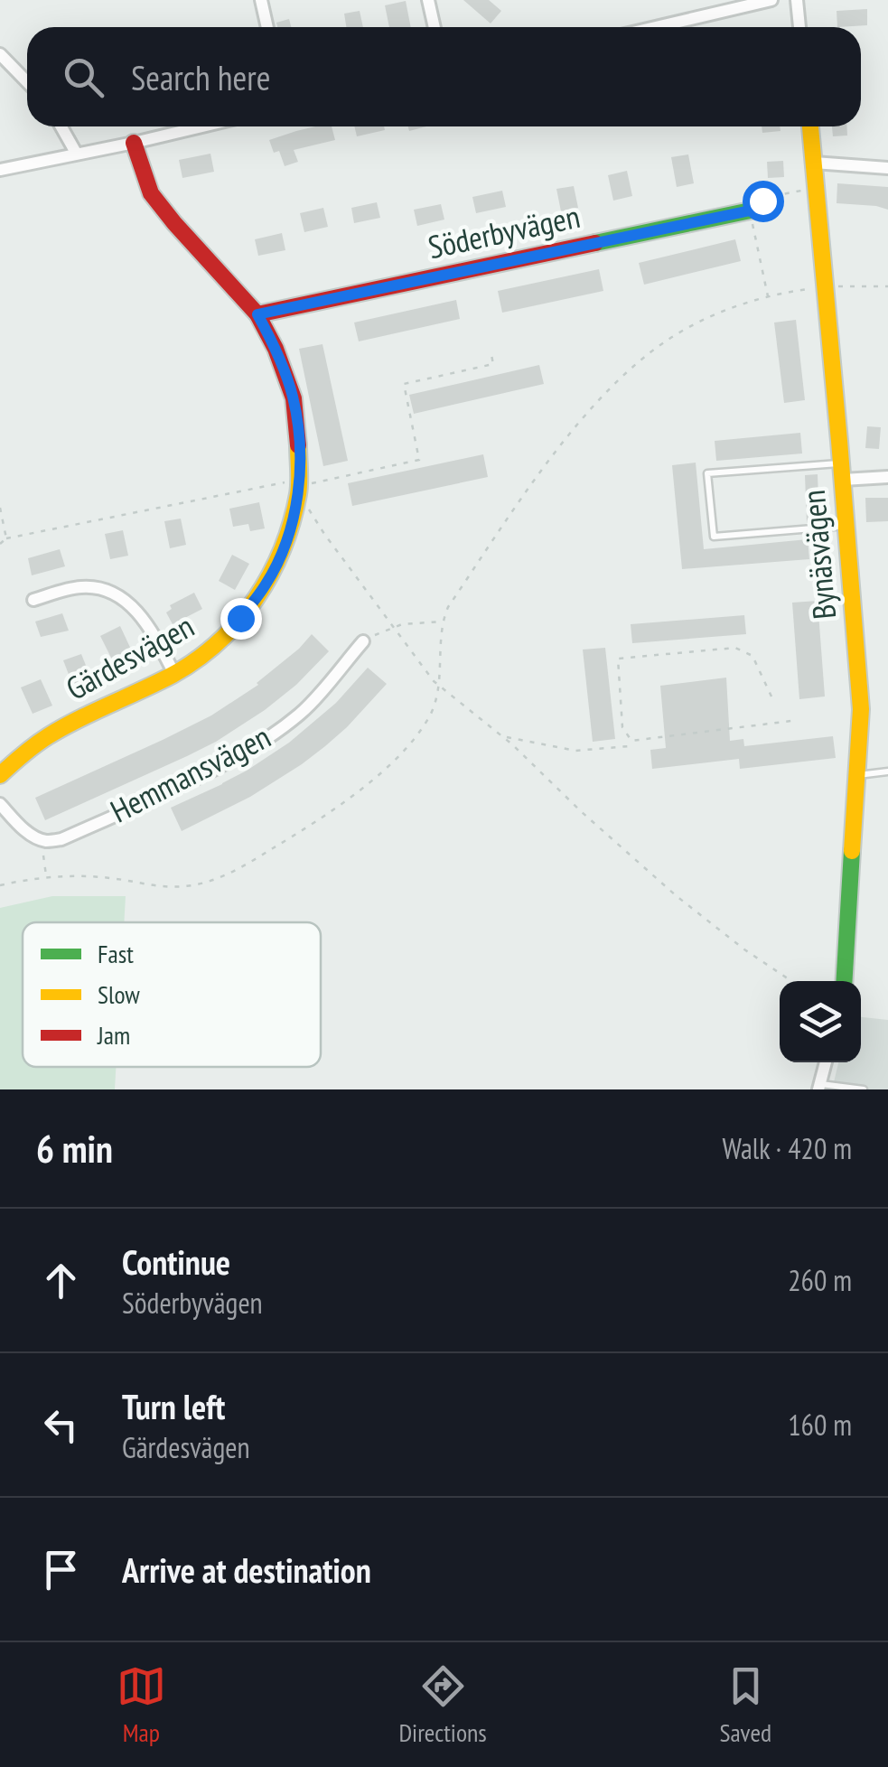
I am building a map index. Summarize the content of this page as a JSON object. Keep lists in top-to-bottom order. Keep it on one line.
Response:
{"streets":{"street":["Söderbyvägen","Bynäsvägen","Gärdesvägen","Hemmansvägen"]},"crossings":[["Söderbyvägen","Gärdesvägen"]],"legend":["Fast","Slow","Jam"],"page":{"search":"Search here","heading":["6 min","Walk · 420 m"],"list":[["Continue","Söderbyvägen","260 m"],["Turn left","Gärdesvägen","160 m"],"Arrive at destination"],"nav":["Map","Directions","Saved"]}}
